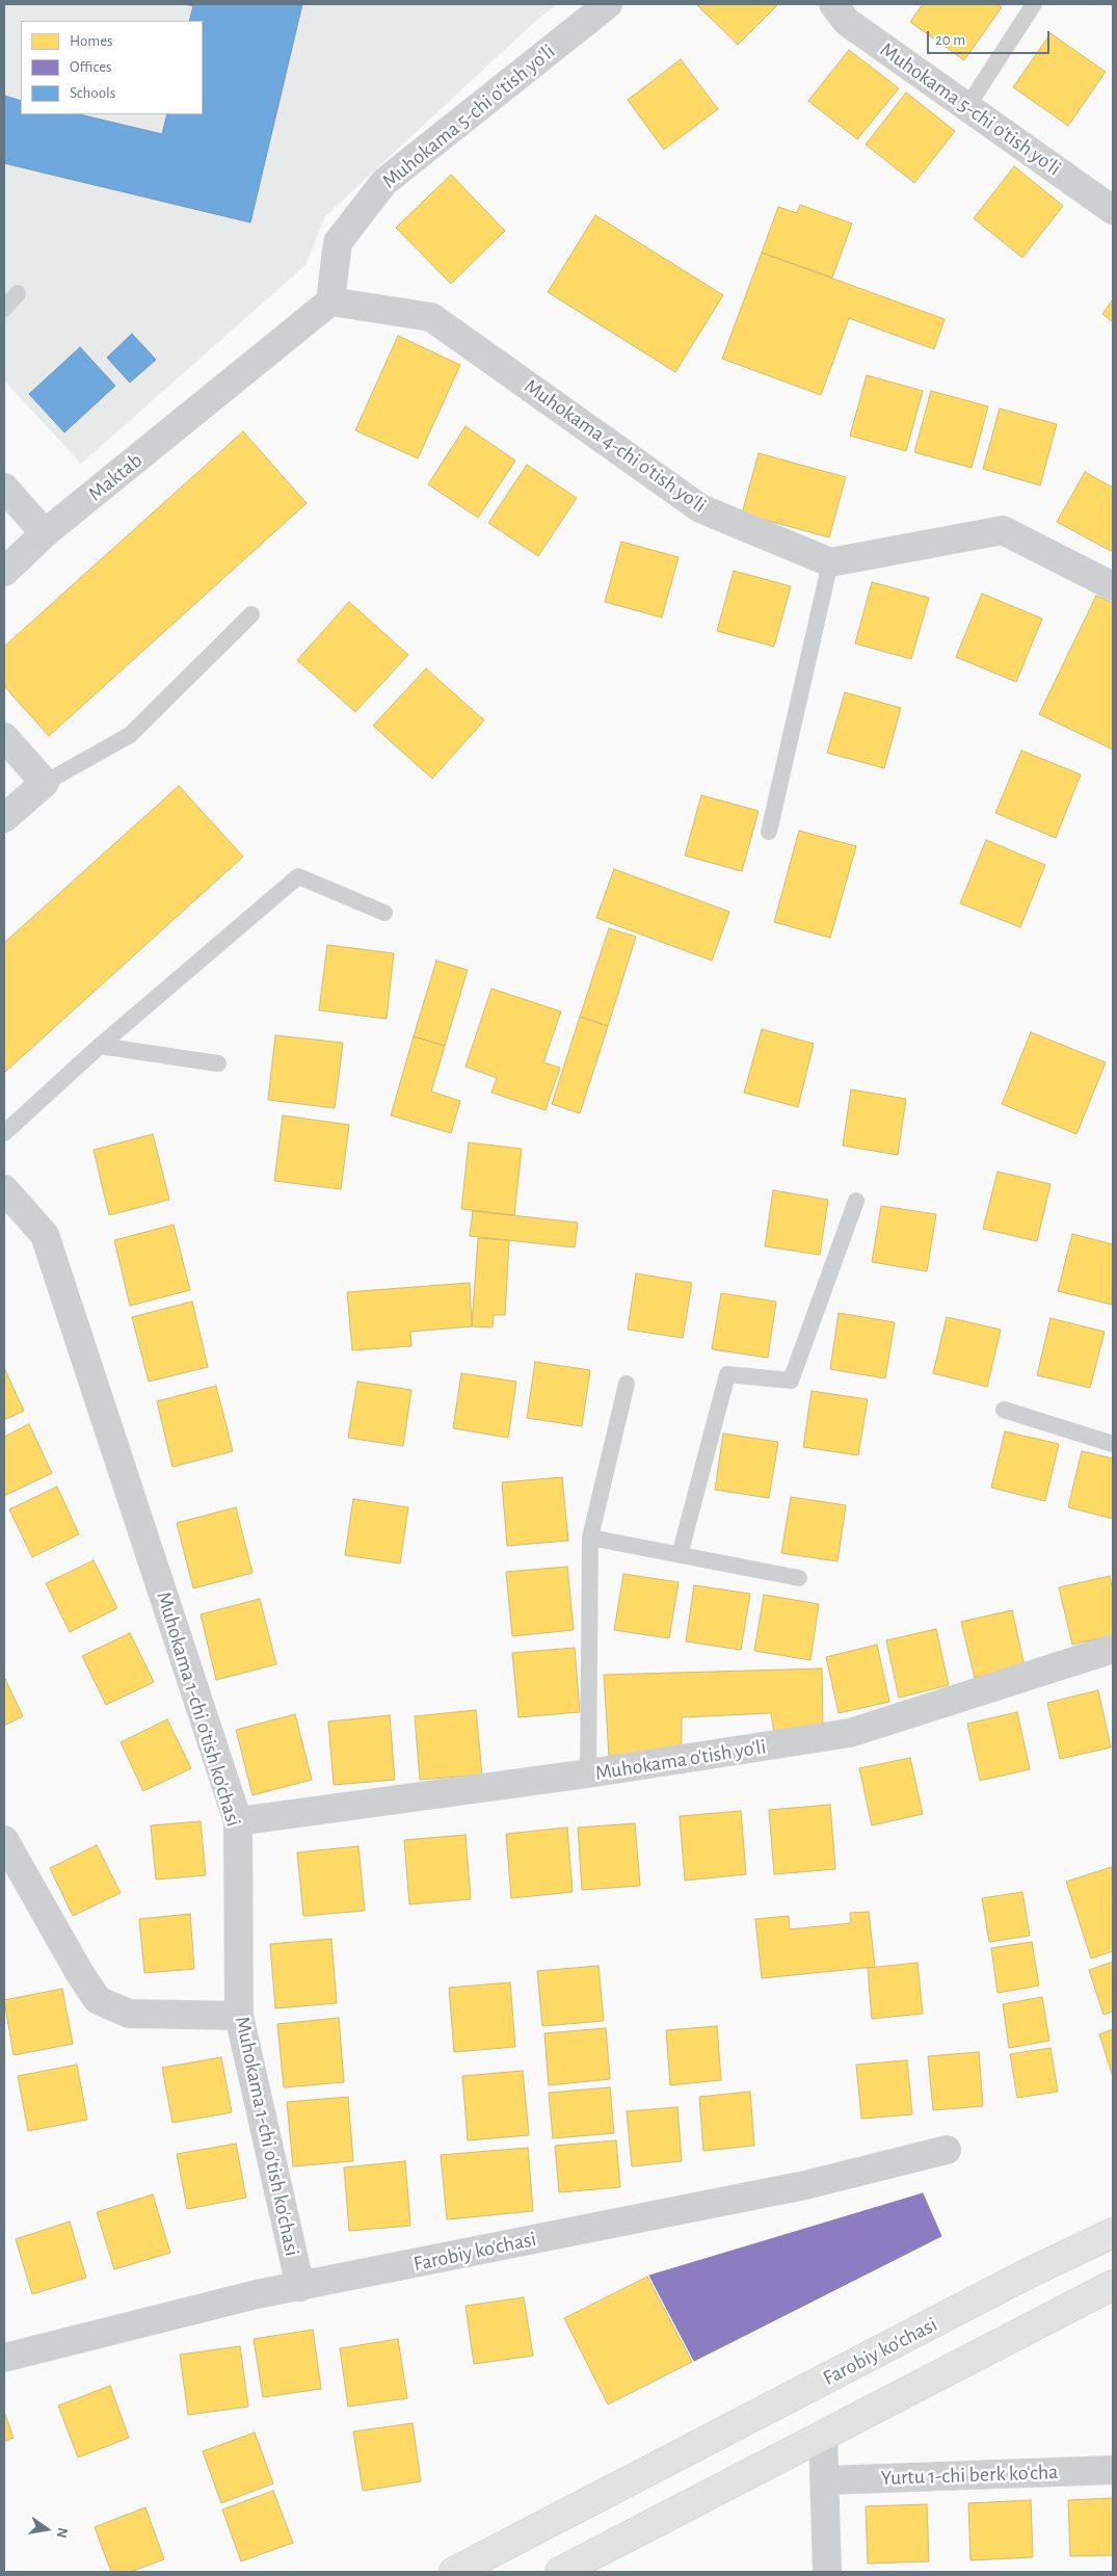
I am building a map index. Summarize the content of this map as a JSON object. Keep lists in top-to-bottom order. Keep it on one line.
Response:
{"streets":{"main road":["Farobiy ko'chasi"],"street":["Muhokama 5-chi o'tish yo'li","Muhokama 4-chi o'tish yo'li","Maktab","Muhokama 1-chi o'tish ko'chasi","Muhokama o'tish yo'li","Yurtu 1-chi berk ko'cha"]},"crossings":[["Muhokama 5-chi o'tish yo'li","Muhokama 4-chi o'tish yo'li"],["Muhokama 5-chi o'tish yo'li","Maktab"],["Muhokama 4-chi o'tish yo'li","Maktab"],["Muhokama 1-chi o'tish ko'chasi","Muhokama o'tish yo'li"],["Muhokama 1-chi o'tish ko'chasi","Farobiy ko'chasi"]],"legend":["Homes","Offices","Schools"],"scale_bar":"20 m","north":"right"}
